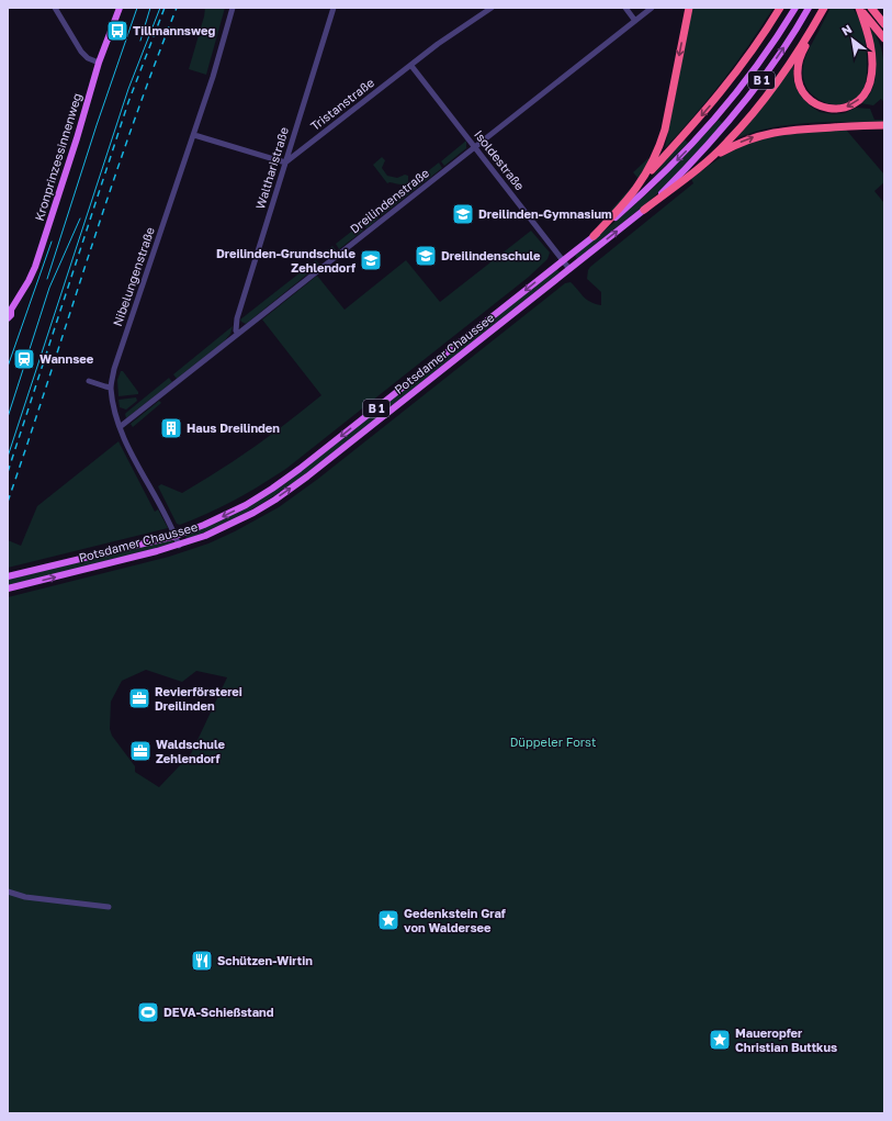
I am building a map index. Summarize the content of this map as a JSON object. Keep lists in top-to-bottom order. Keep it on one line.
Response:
{"streets":{"main road":["B 1","Kronprinzessinnenweg","Potsdamer Chaussee"],"street":["Tristanstraße","Isoldestraße","Waltharistraße","Dreilindenstraße","Nibelungenstraße"]},"crossings":[["Tristanstraße","Isoldestraße"],["Tristanstraße","Waltharistraße"],["Isoldestraße","Dreilindenstraße"],["Isoldestraße","Potsdamer Chaussee"],["Waltharistraße","Dreilindenstraße"],["Dreilindenstraße","Nibelungenstraße"],["Nibelungenstraße","Potsdamer Chaussee"]],"parks":["Düppeler Forst"],"places":{"bus stop":["Tillmannsweg"],"school or university":["Dreilinden-Gymnasium","Dreilindenschule","Dreilinden-Grundschule Zehlendorf"],"station":["Wannsee"],"building":["Haus Dreilinden"],"office":["Revierförsterei Dreilinden","Waldschule Zehlendorf"],"place":["Gedenkstein Graf von Waldersee","Maueropfer Christian Buttkus"],"restaurant":["Schützen-Wirtin"],"sports":["DEVA-Schießstand"]},"north":"top left"}
